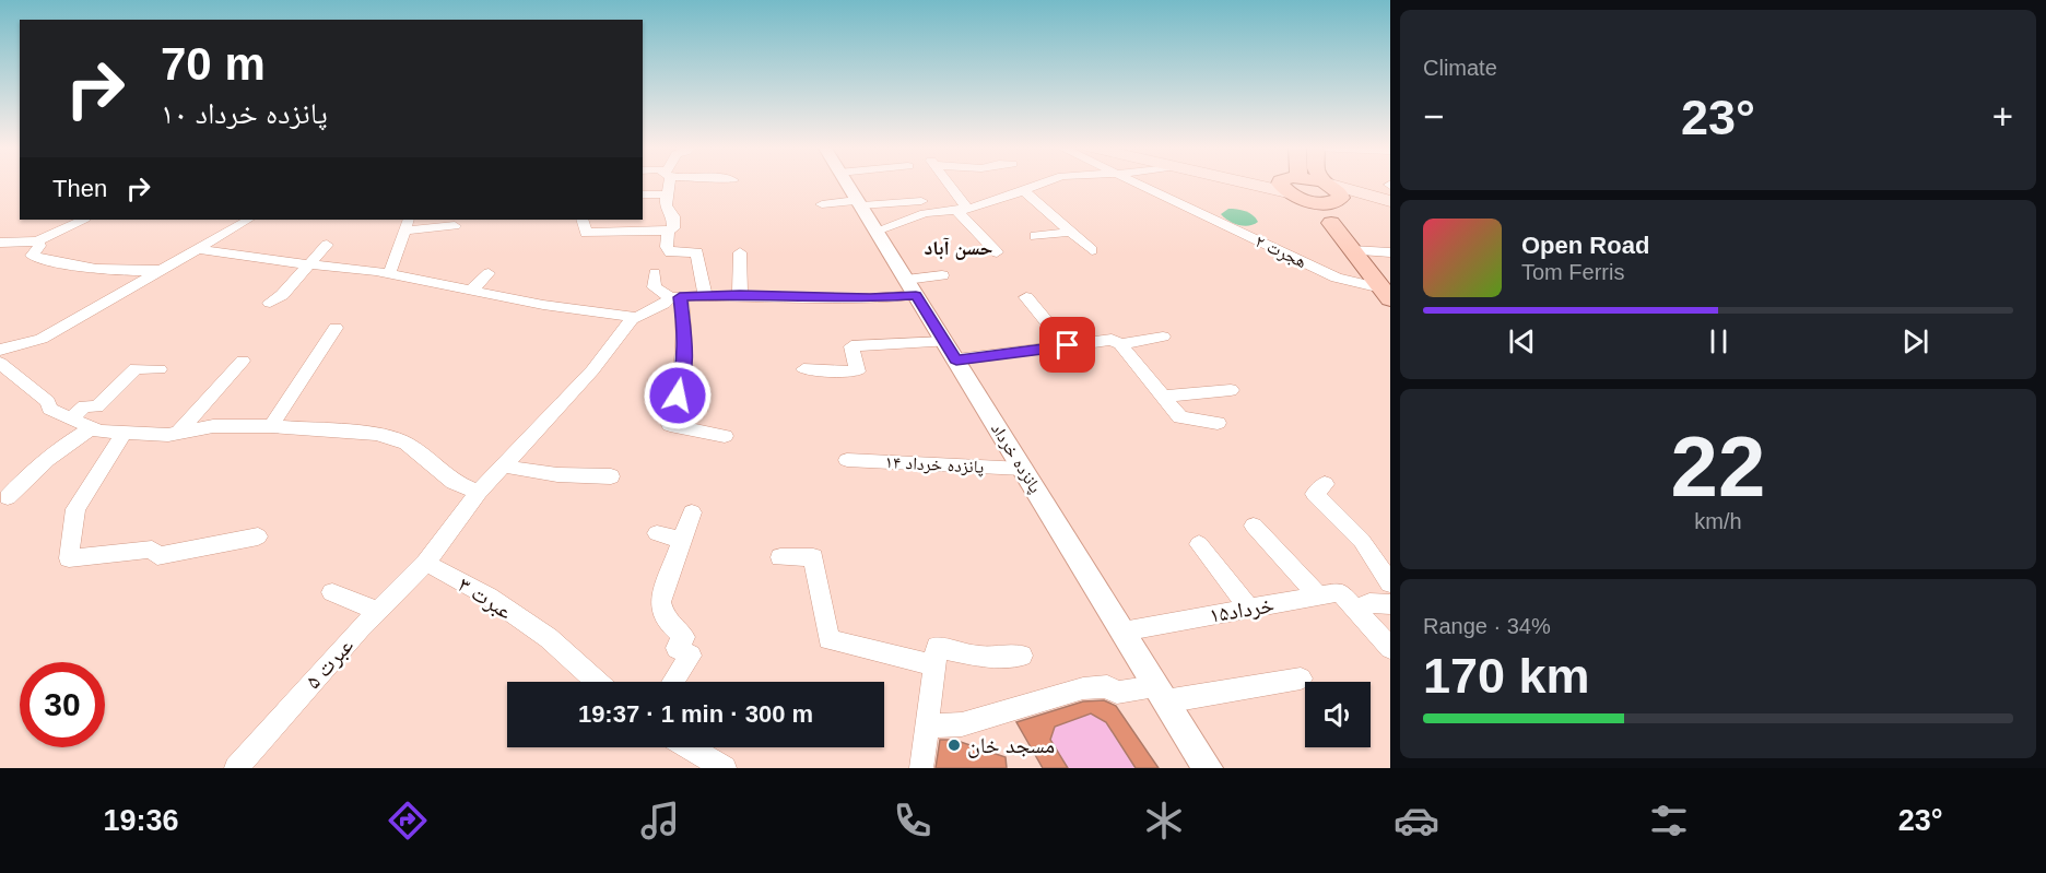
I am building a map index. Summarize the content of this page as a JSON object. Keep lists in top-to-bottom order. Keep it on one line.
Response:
{"streets":{"street":["هجرت ۲","پانزده خرداد","پانزده خرداد ۱۴","عبرت ۳","۱۵خرداد","عبرت ۵"]},"crossings":[["پانزده خرداد","پانزده خرداد ۱۴"],["پانزده خرداد","۱۵خرداد"],["عبرت ۳","عبرت ۵"]],"districts":["حسن آباد"],"places":["مسجد خان"],"page":{"tile":["Climate",["22","km/h"],["Range · 34%","170 km"]],"turn":["70 m","پانزده خرداد ۱۰"],"heat":["−","23°","+"],"then":"Then","song":["Open Road","Tom Ferris"],"limit":"30","trip":"19:37 · 1 min · 300 m","tabs":["19:36","23°"]}}
